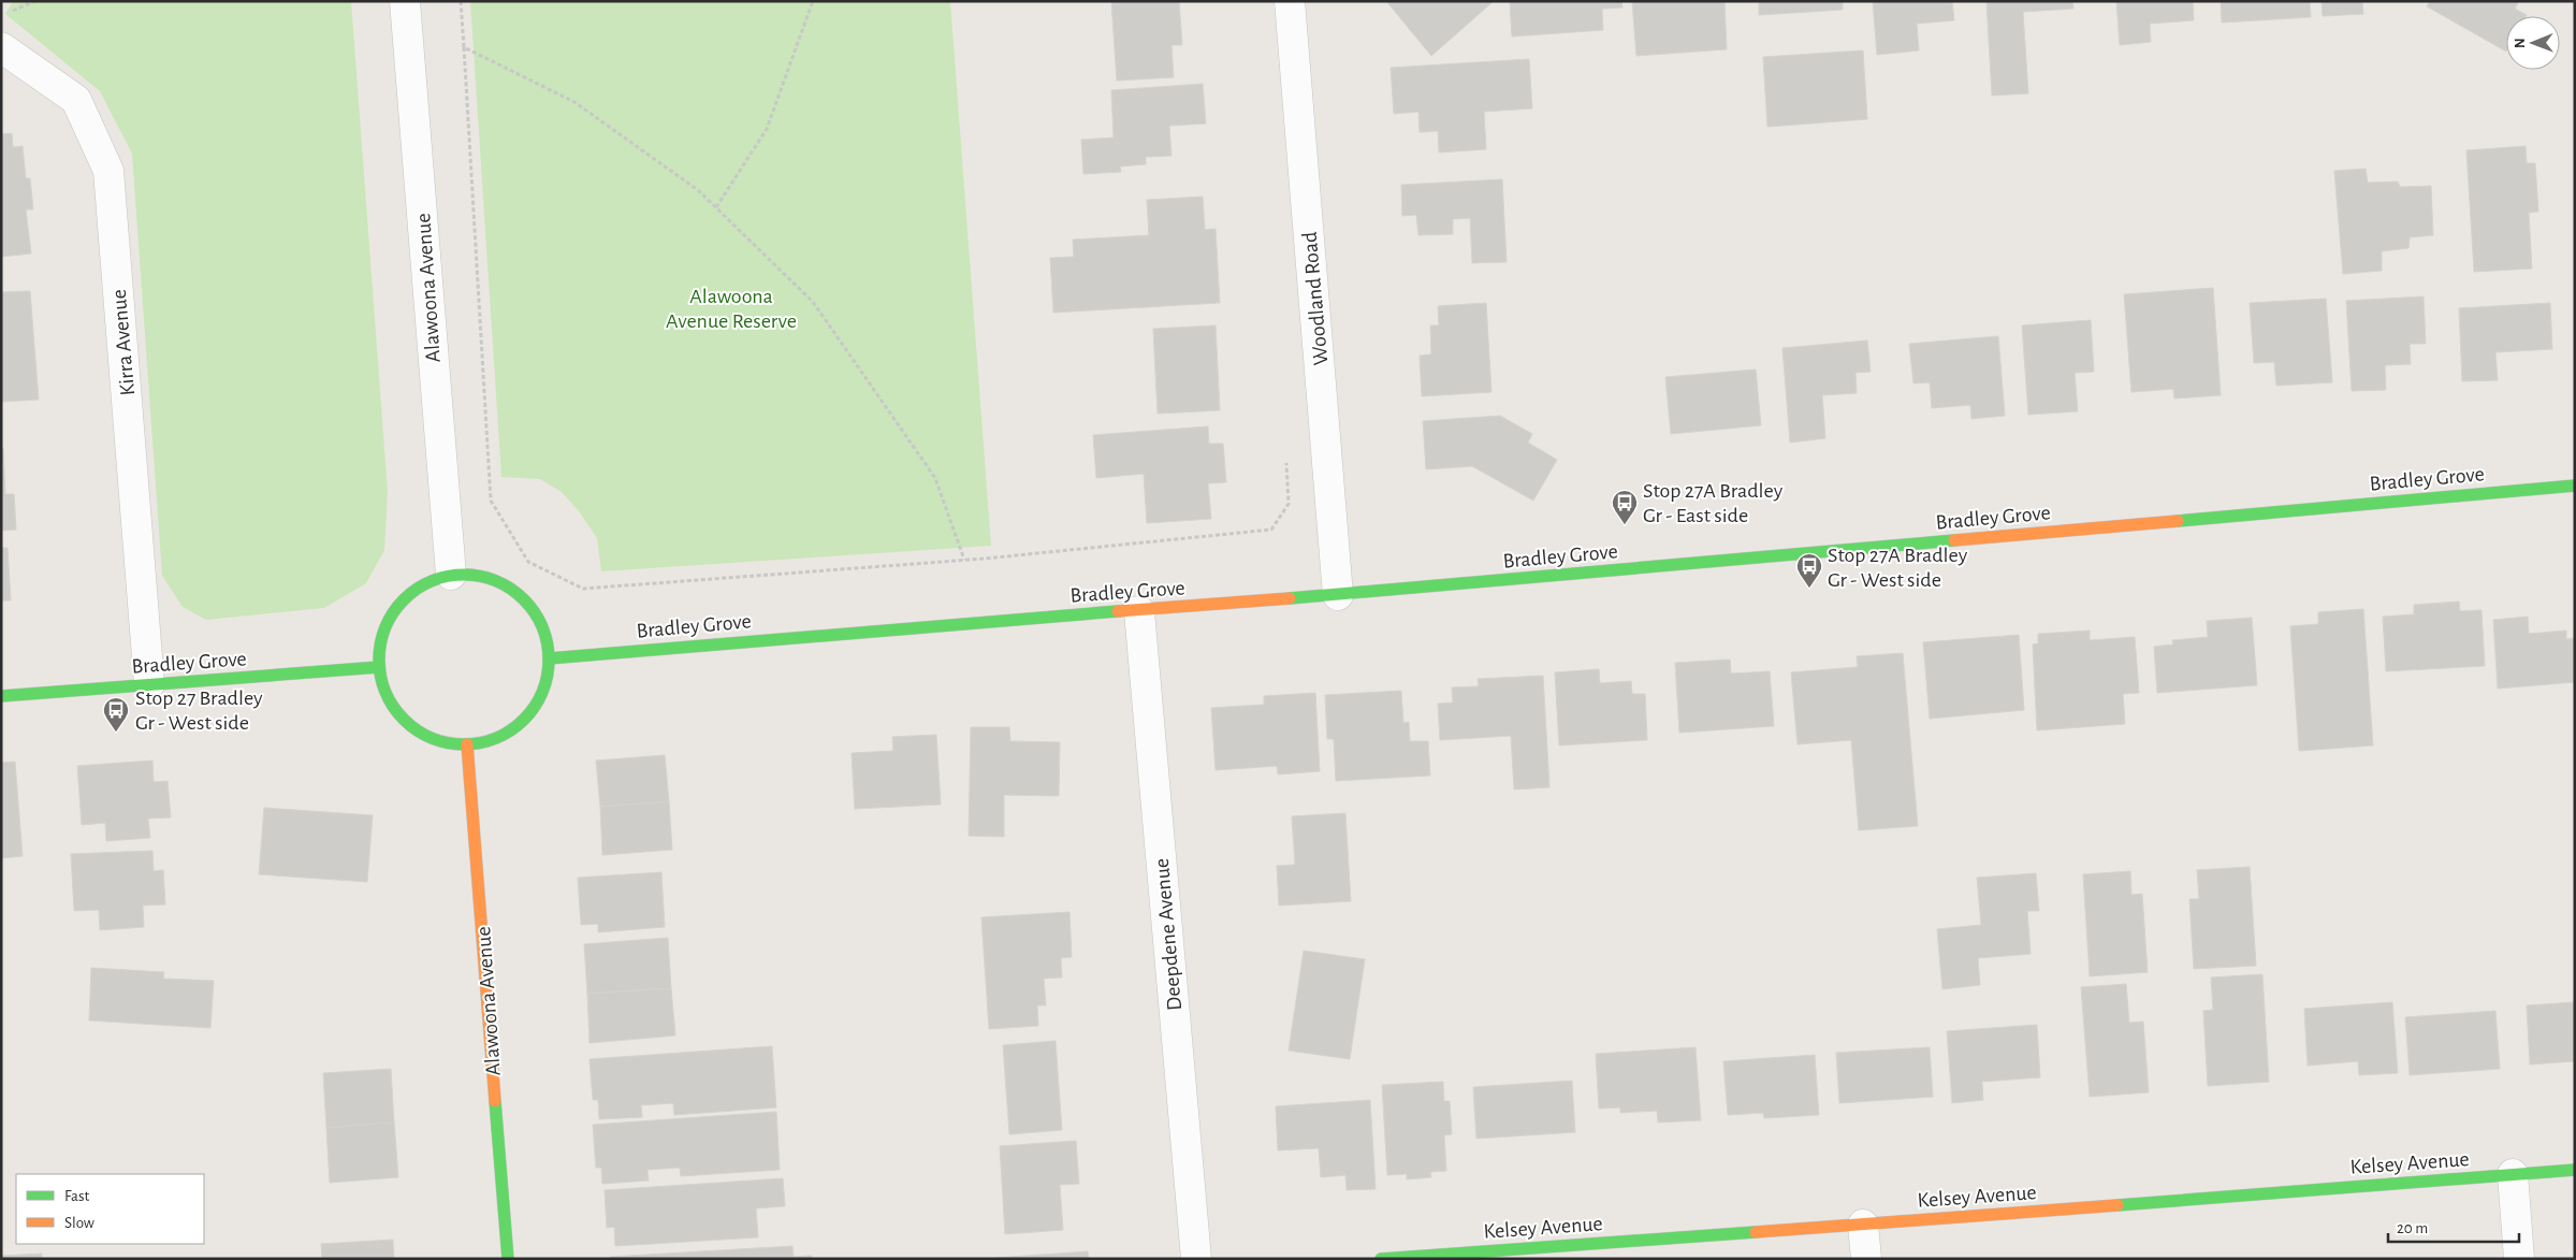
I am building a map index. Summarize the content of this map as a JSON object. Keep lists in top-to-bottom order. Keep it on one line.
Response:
{"streets":{"street":["Alawoona Avenue","Woodland Road","Kirra Avenue","Bradley Grove","Deepdene Avenue","Kelsey Avenue"]},"crossings":[["Alawoona Avenue","Bradley Grove"],["Woodland Road","Bradley Grove"],["Kirra Avenue","Bradley Grove"],["Bradley Grove","Deepdene Avenue"]],"parks":["Alawoona Avenue Reserve"],"places":{"bus stop":["Stop 27A Bradley Gr - East side","Stop 27A Bradley Gr - West side","Stop 27 Bradley Gr - West side"]},"legend":["Fast","Slow"],"scale_bar":"20 m","north":"left"}
